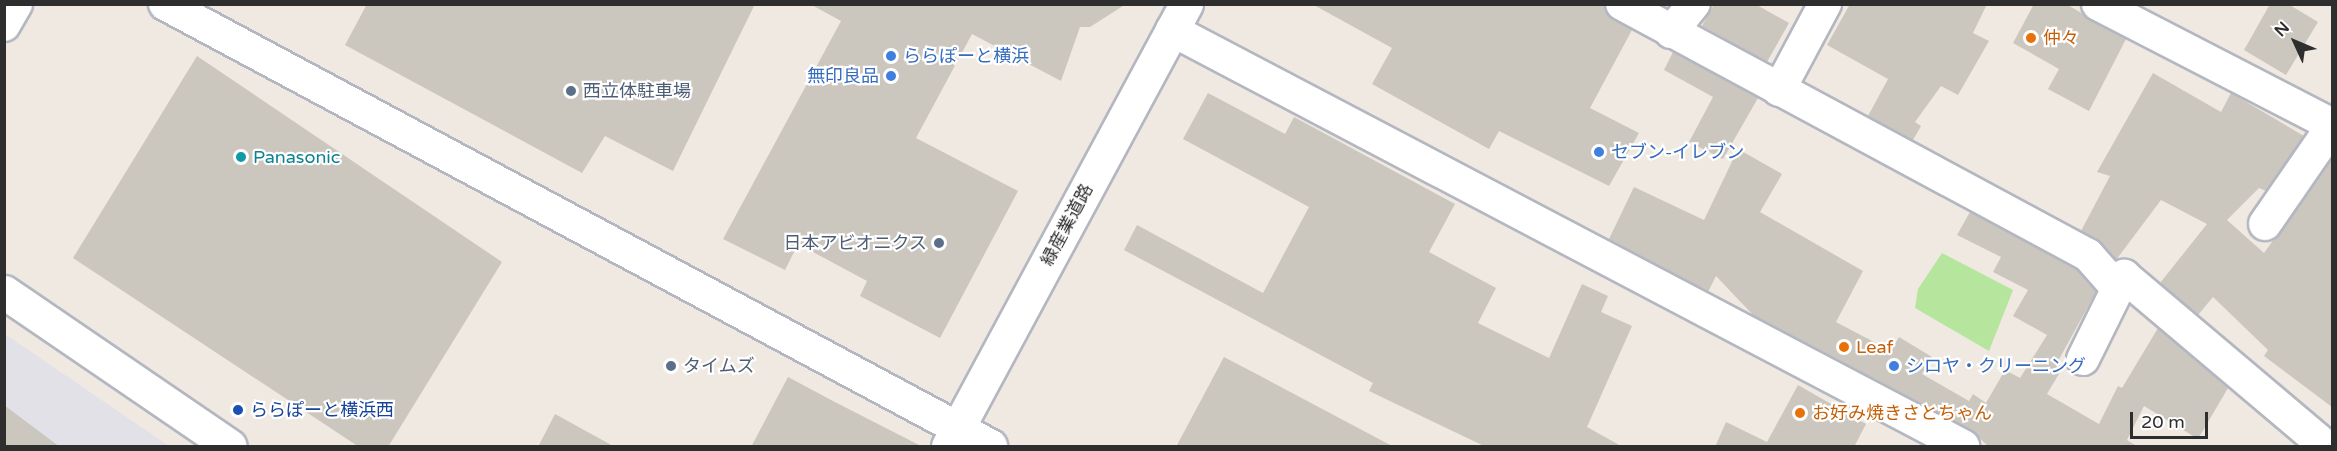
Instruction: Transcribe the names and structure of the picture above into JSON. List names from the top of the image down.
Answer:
{
  "streets": {
    "street": ["緑産業道路"]
  },
  "places": [
    "仲々",
    "ららぽーと横浜",
    "無印良品",
    "西立体駐車場",
    "セブン-イレブン",
    "Panasonic",
    "日本アビオニクス",
    "Leaf",
    "タイムズ",
    "シロヤ・クリーニング",
    "ららぽーと横浜西",
    "お好み焼きさとちゃん"
  ],
  "scale_bar": "20 m",
  "north": "top left"
}
